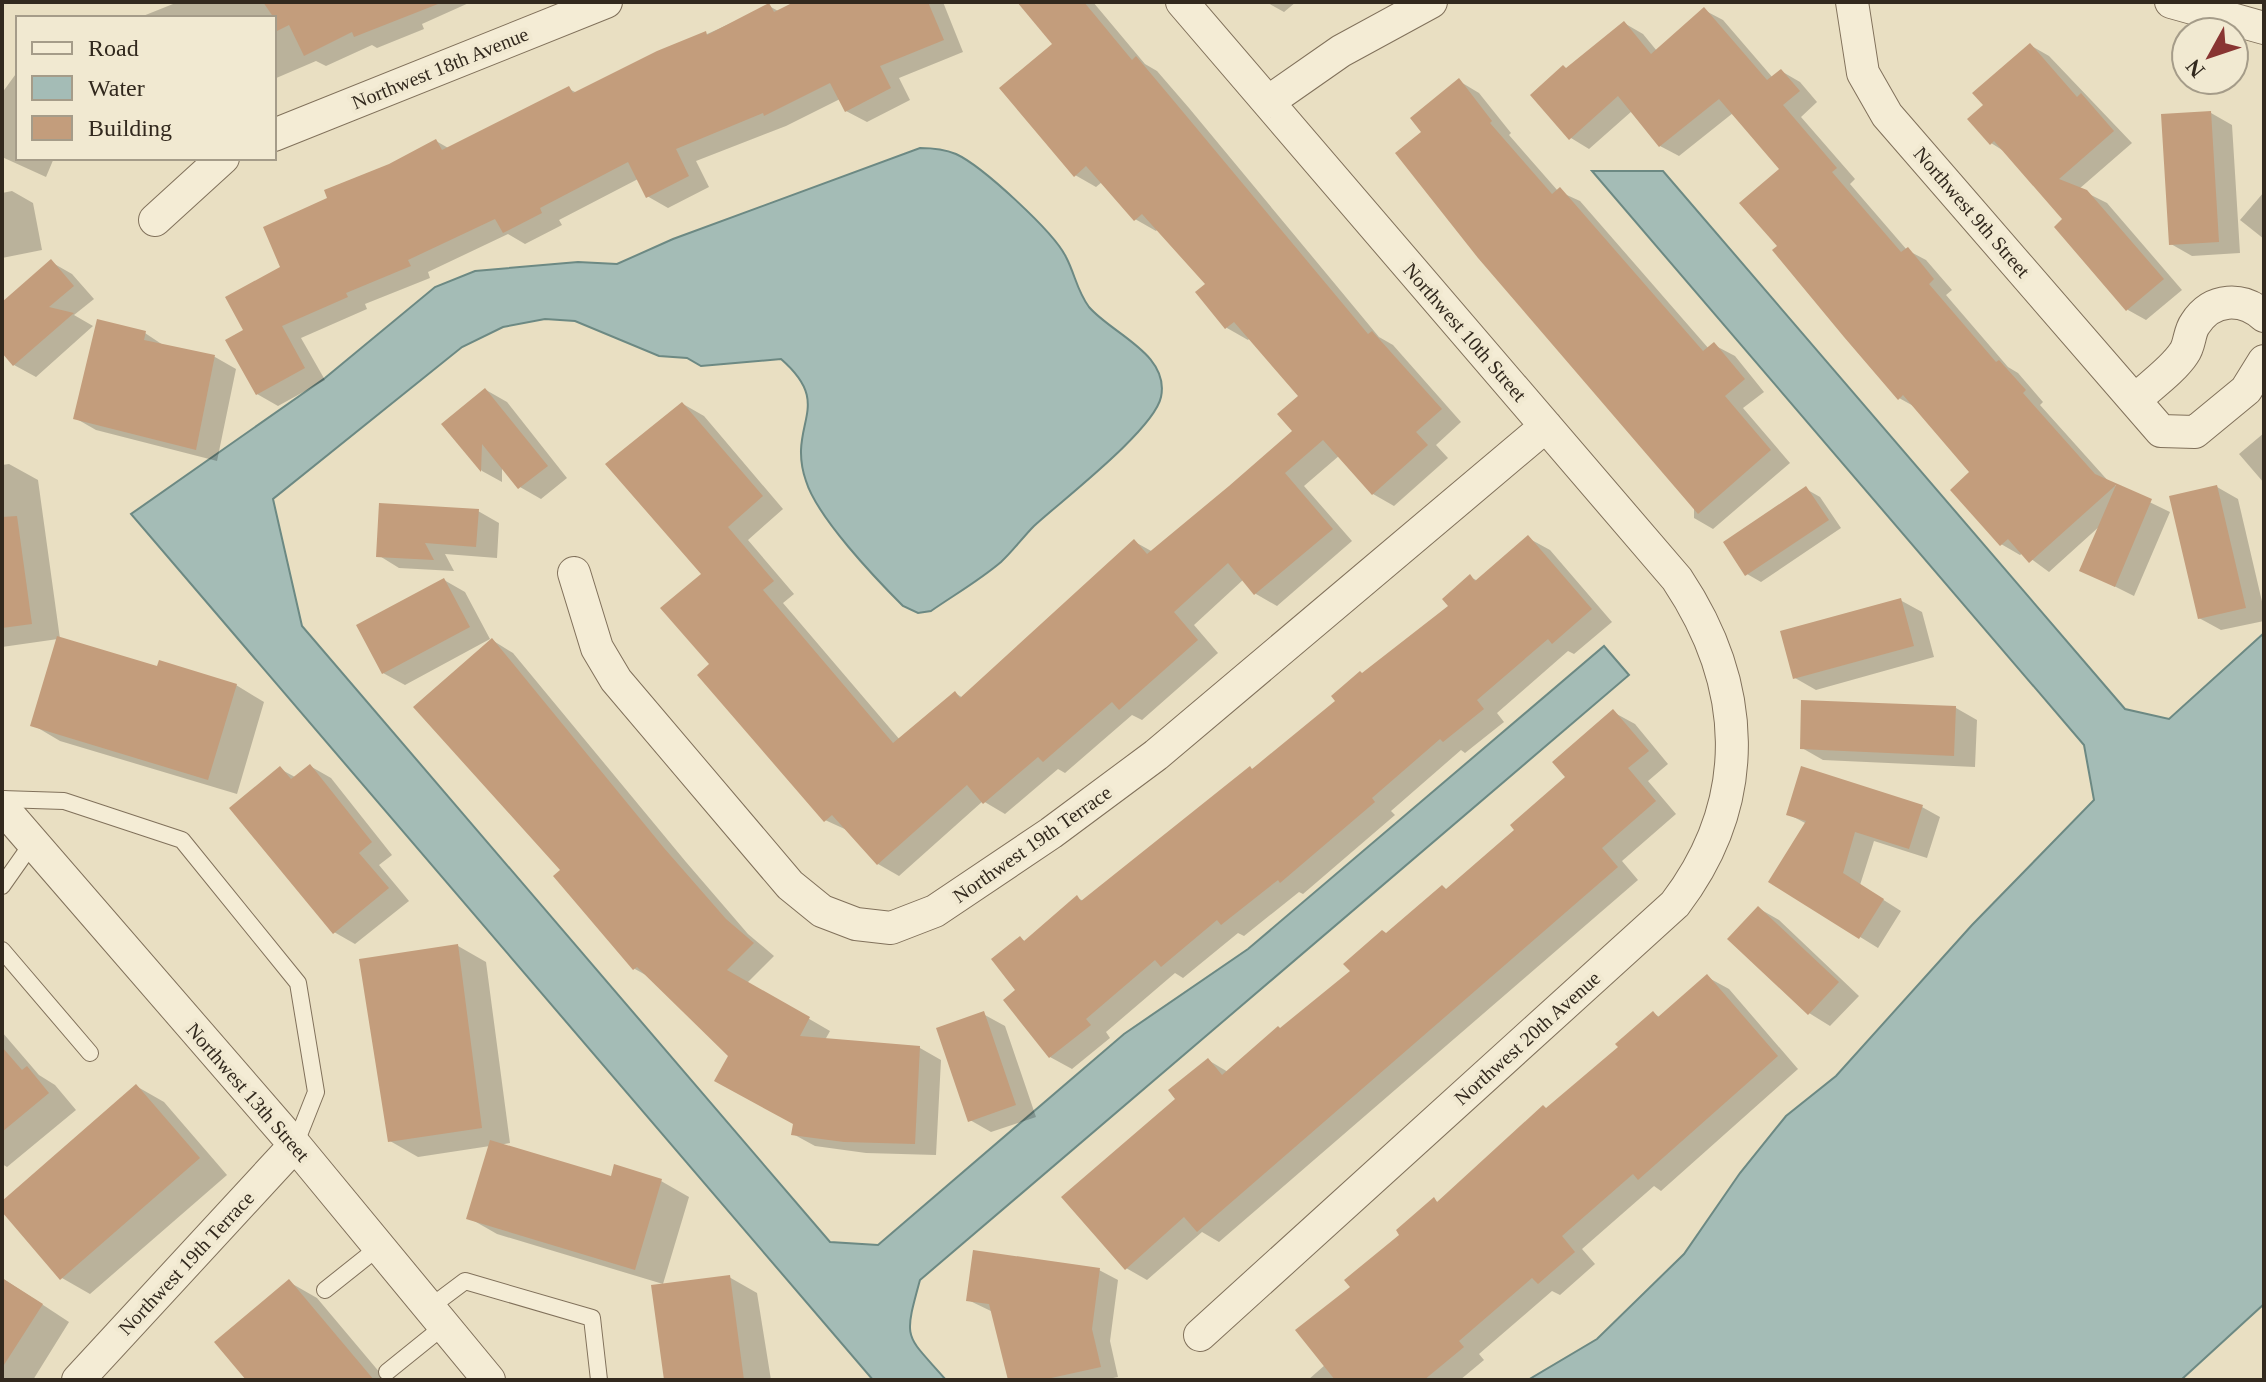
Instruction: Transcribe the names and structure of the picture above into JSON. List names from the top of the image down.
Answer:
{
  "streets": {
    "street": [
      "Northwest 18th Avenue",
      "Northwest 9th Street",
      "Northwest 10th Street",
      "Northwest 19th Terrace",
      "Northwest 20th Avenue",
      "Northwest 13th Street"
    ]
  },
  "crossings": [
    ["Northwest 10th Street", "Northwest 19th Terrace"],
    ["Northwest 10th Street", "Northwest 20th Avenue"],
    ["Northwest 19th Terrace", "Northwest 13th Street"]
  ],
  "legend": ["Road", "Water", "Building"],
  "north": "bottom left"
}
